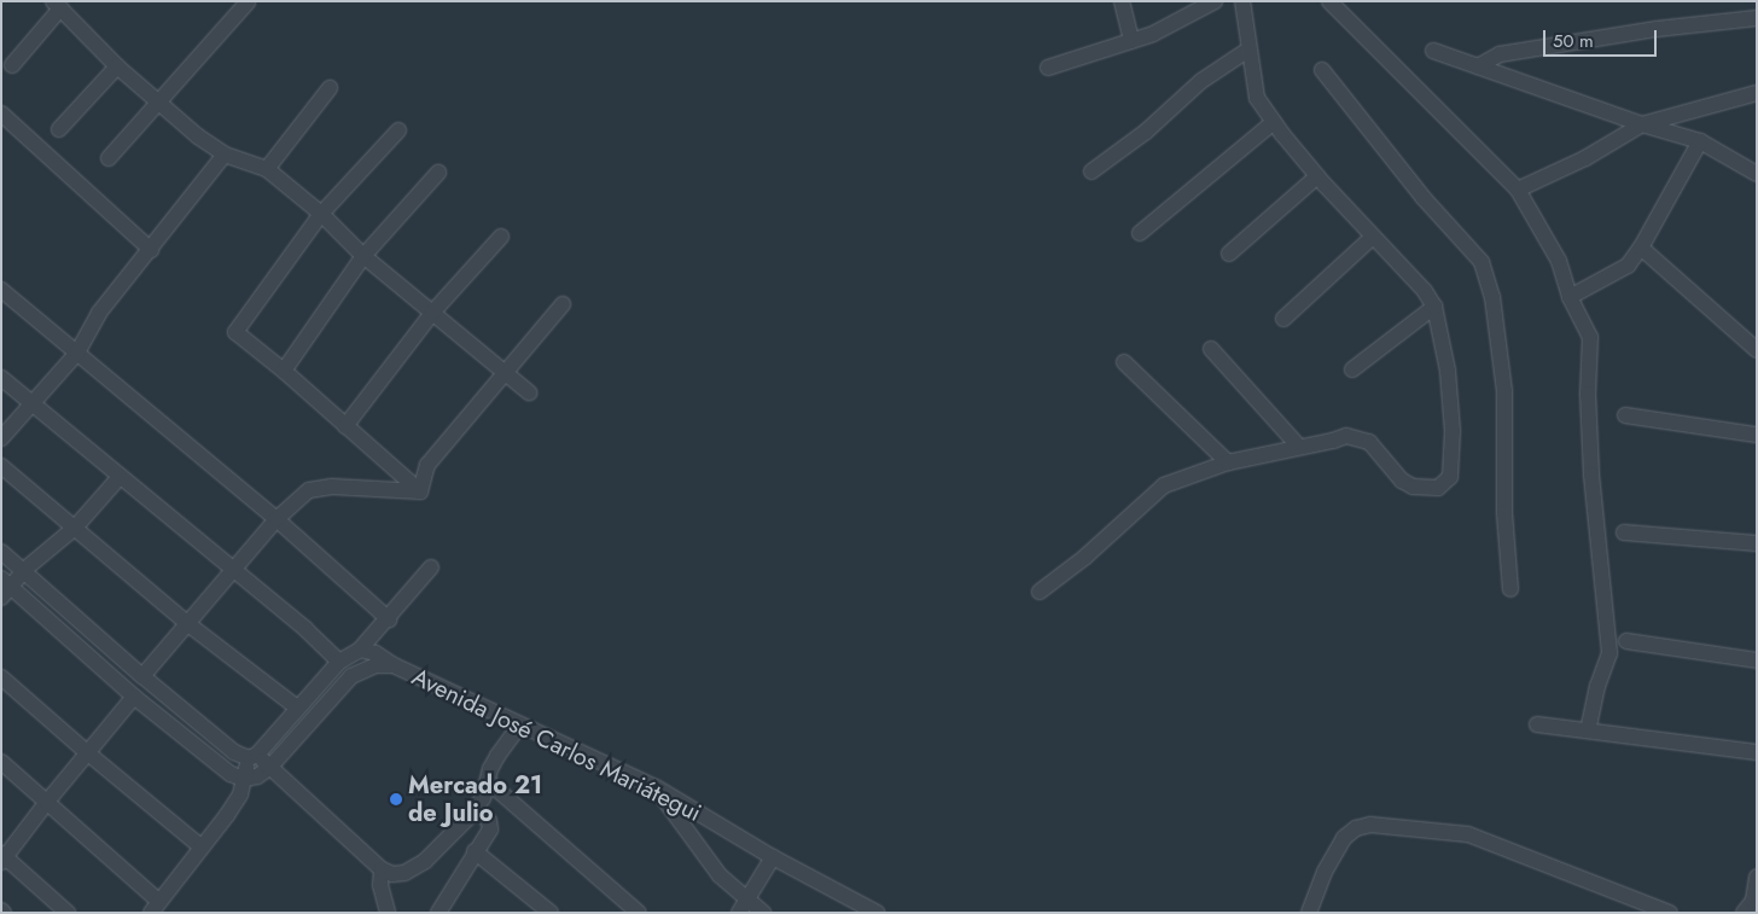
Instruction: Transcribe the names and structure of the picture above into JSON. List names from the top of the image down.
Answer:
{
  "streets": {
    "street": ["Avenida José Carlos Mariátegui"]
  },
  "places": ["Mercado 21 de Julio"],
  "scale_bar": "50 m"
}
